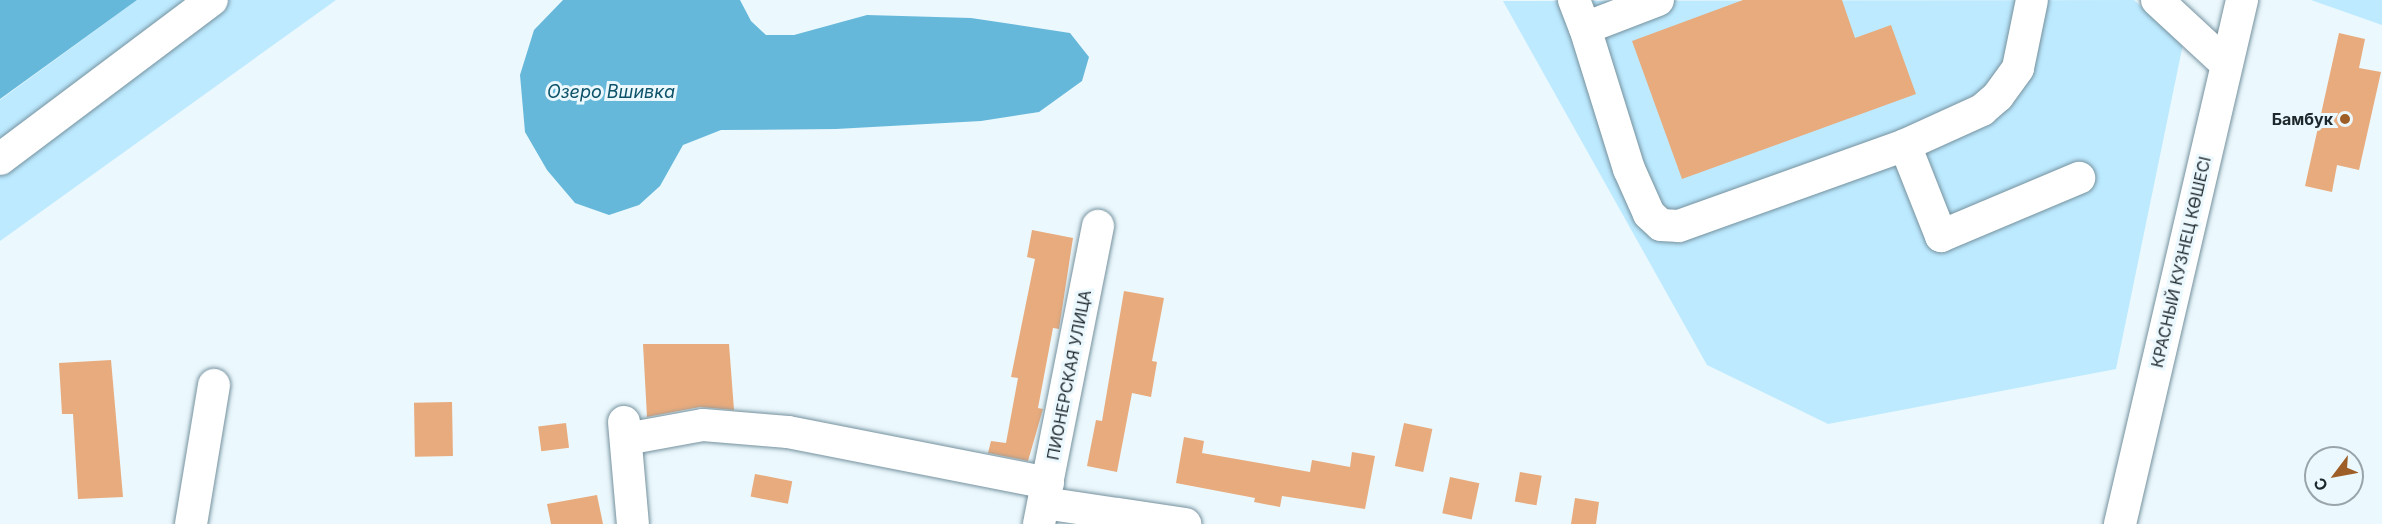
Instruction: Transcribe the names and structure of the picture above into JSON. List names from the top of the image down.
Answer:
{
  "streets": {
    "street": ["КРАСНЫЙ КУЗНЕЦ КӨШЕСІ", "ПИОНЕРСКАЯ УЛИЦА"]
  },
  "water": ["Озеро Вшивка"],
  "places": ["Бамбук"],
  "north": "bottom left"
}
